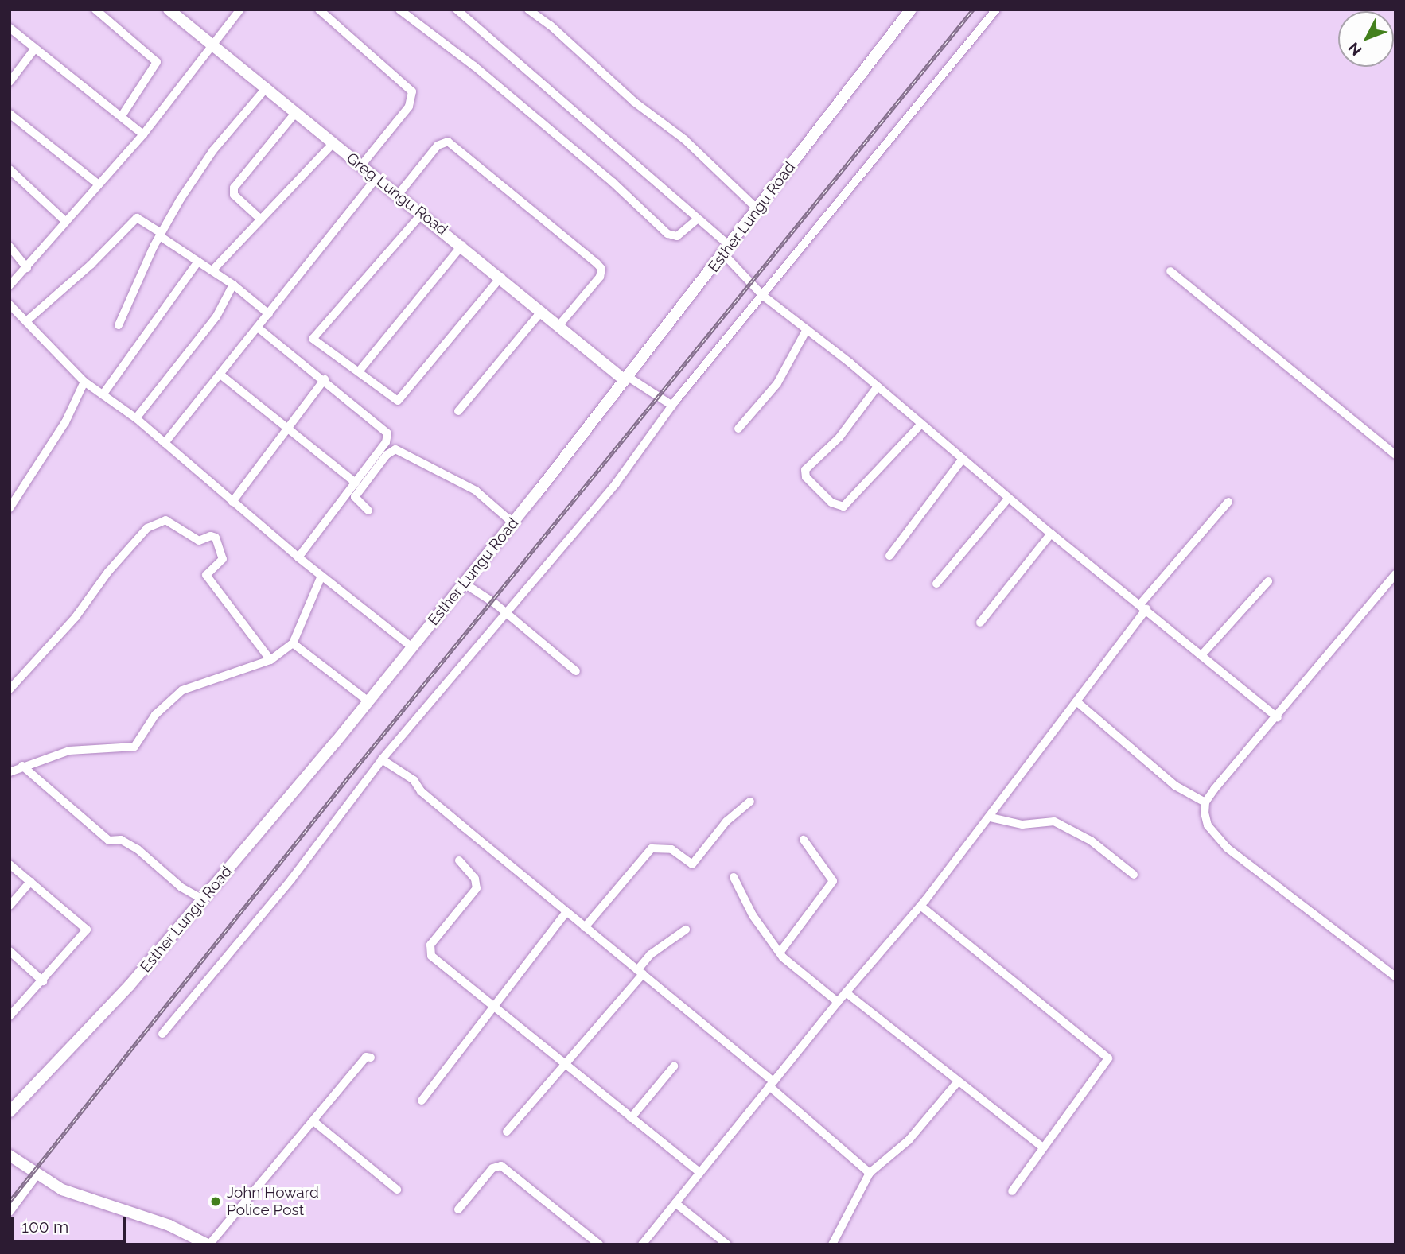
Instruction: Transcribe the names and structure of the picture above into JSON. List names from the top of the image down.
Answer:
{
  "streets": {
    "street": ["Greg Lungu Road", "Esther Lungu Road"]
  },
  "crossings": [
    ["Greg Lungu Road", "Esther Lungu Road"]
  ],
  "places": ["John Howard Police Post"],
  "scale_bar": "100 m",
  "north": "bottom left"
}
